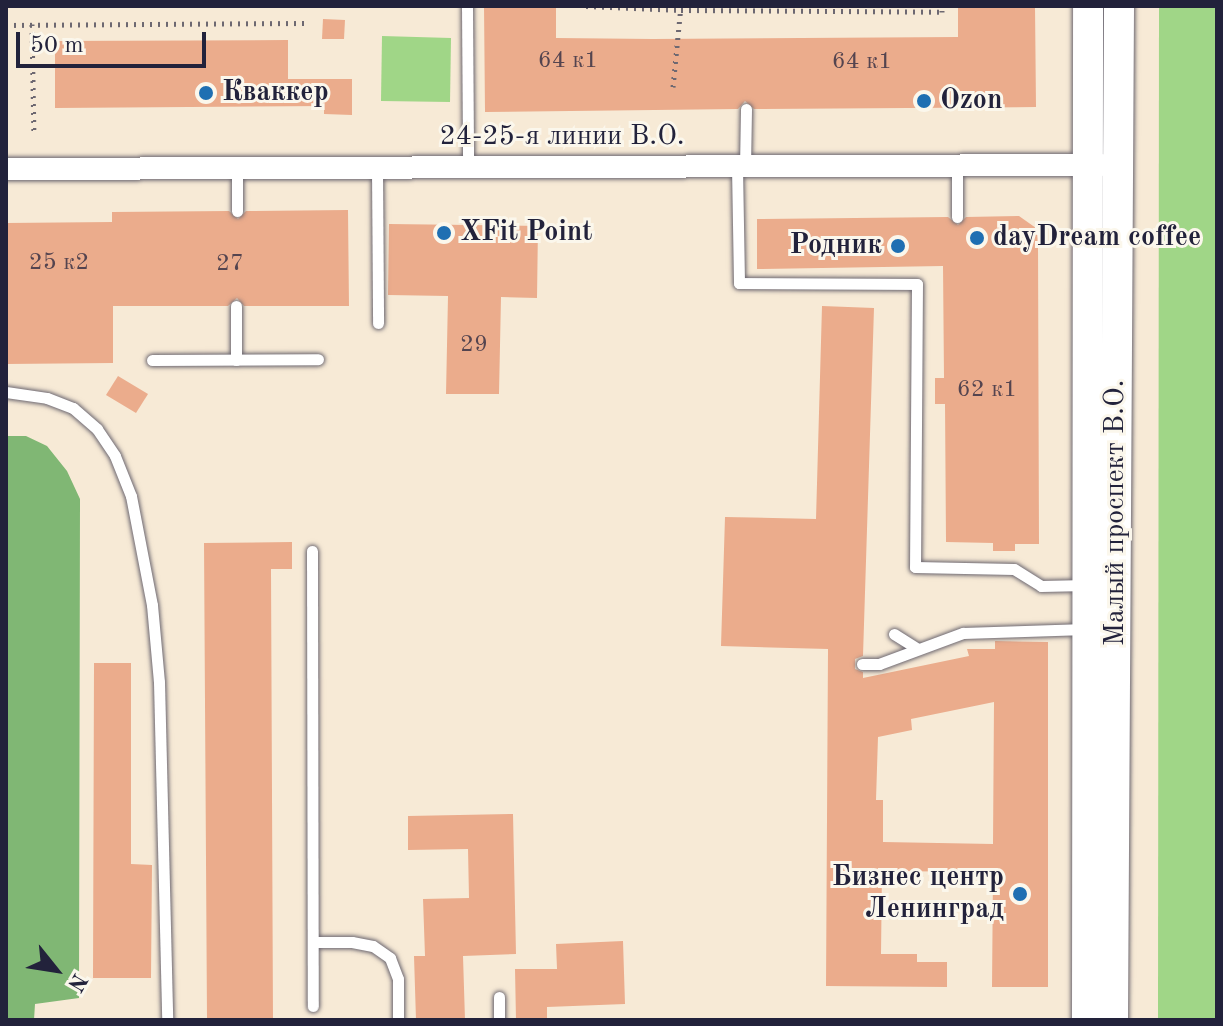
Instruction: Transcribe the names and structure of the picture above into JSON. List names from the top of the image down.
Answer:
{
  "streets": {
    "main road": ["Малый проспект В.О."],
    "street": ["24-25-я линии В.О."]
  },
  "crossings": [
    ["24-25-я линии В.О.", "Малый проспект В.О."]
  ],
  "places": [
    "Кваккер",
    "Ozon",
    "XFit Point",
    "dayDream coffee",
    "Родник",
    "Бизнес центр Ленинград"
  ],
  "house_numbers": [
    "64 к1",
    "64 к1",
    "25 к2",
    "27",
    "29",
    "62 к1"
  ],
  "scale_bar": "50 m",
  "north": "bottom right"
}
